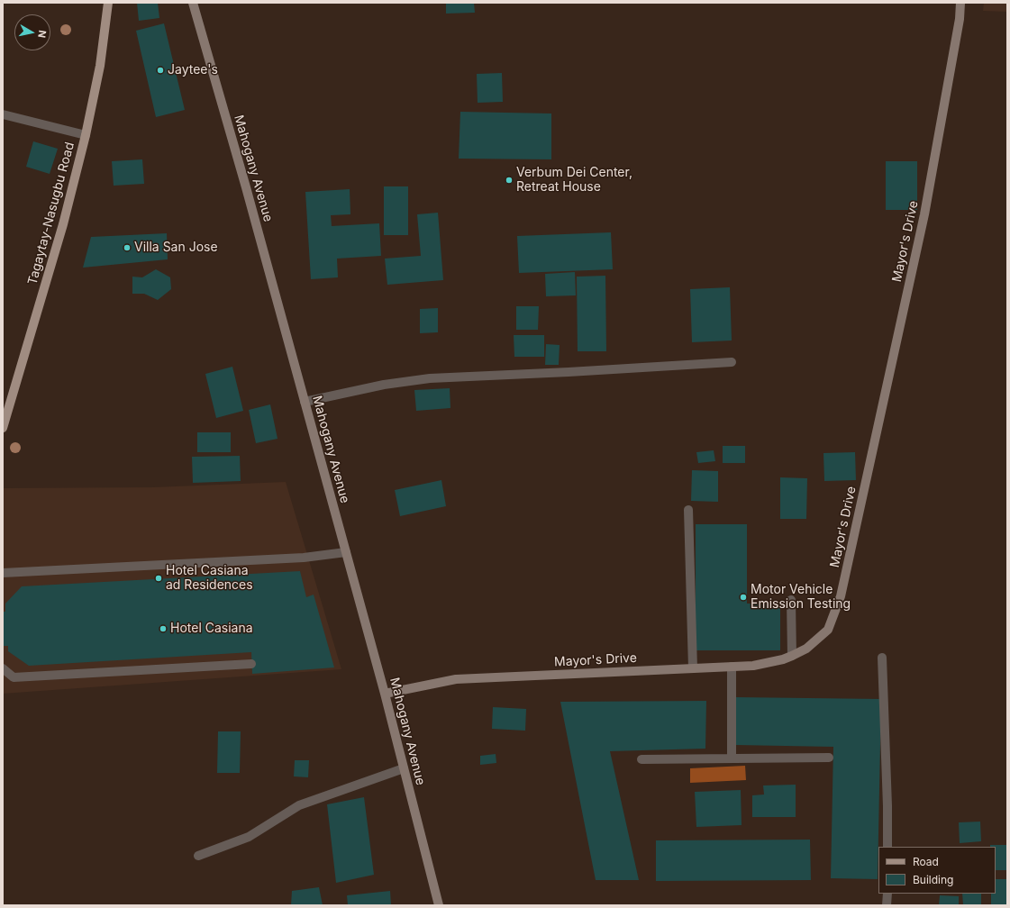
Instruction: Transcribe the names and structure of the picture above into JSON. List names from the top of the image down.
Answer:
{
  "streets": {
    "main road": ["Tagaytay-Nasugbu Road"],
    "street": ["Mahogany Avenue", "Mayor's Drive"]
  },
  "crossings": [
    ["Mahogany Avenue", "Mayor's Drive"]
  ],
  "places": [
    "Jaytee's",
    "Verbum Dei Center, Retreat House",
    "Villa San Jose",
    "Hotel Casiana ad Residences",
    "Motor Vehicle Emission Testing",
    "Hotel Casiana"
  ],
  "legend": ["Road", "Building"],
  "north": "right"
}
